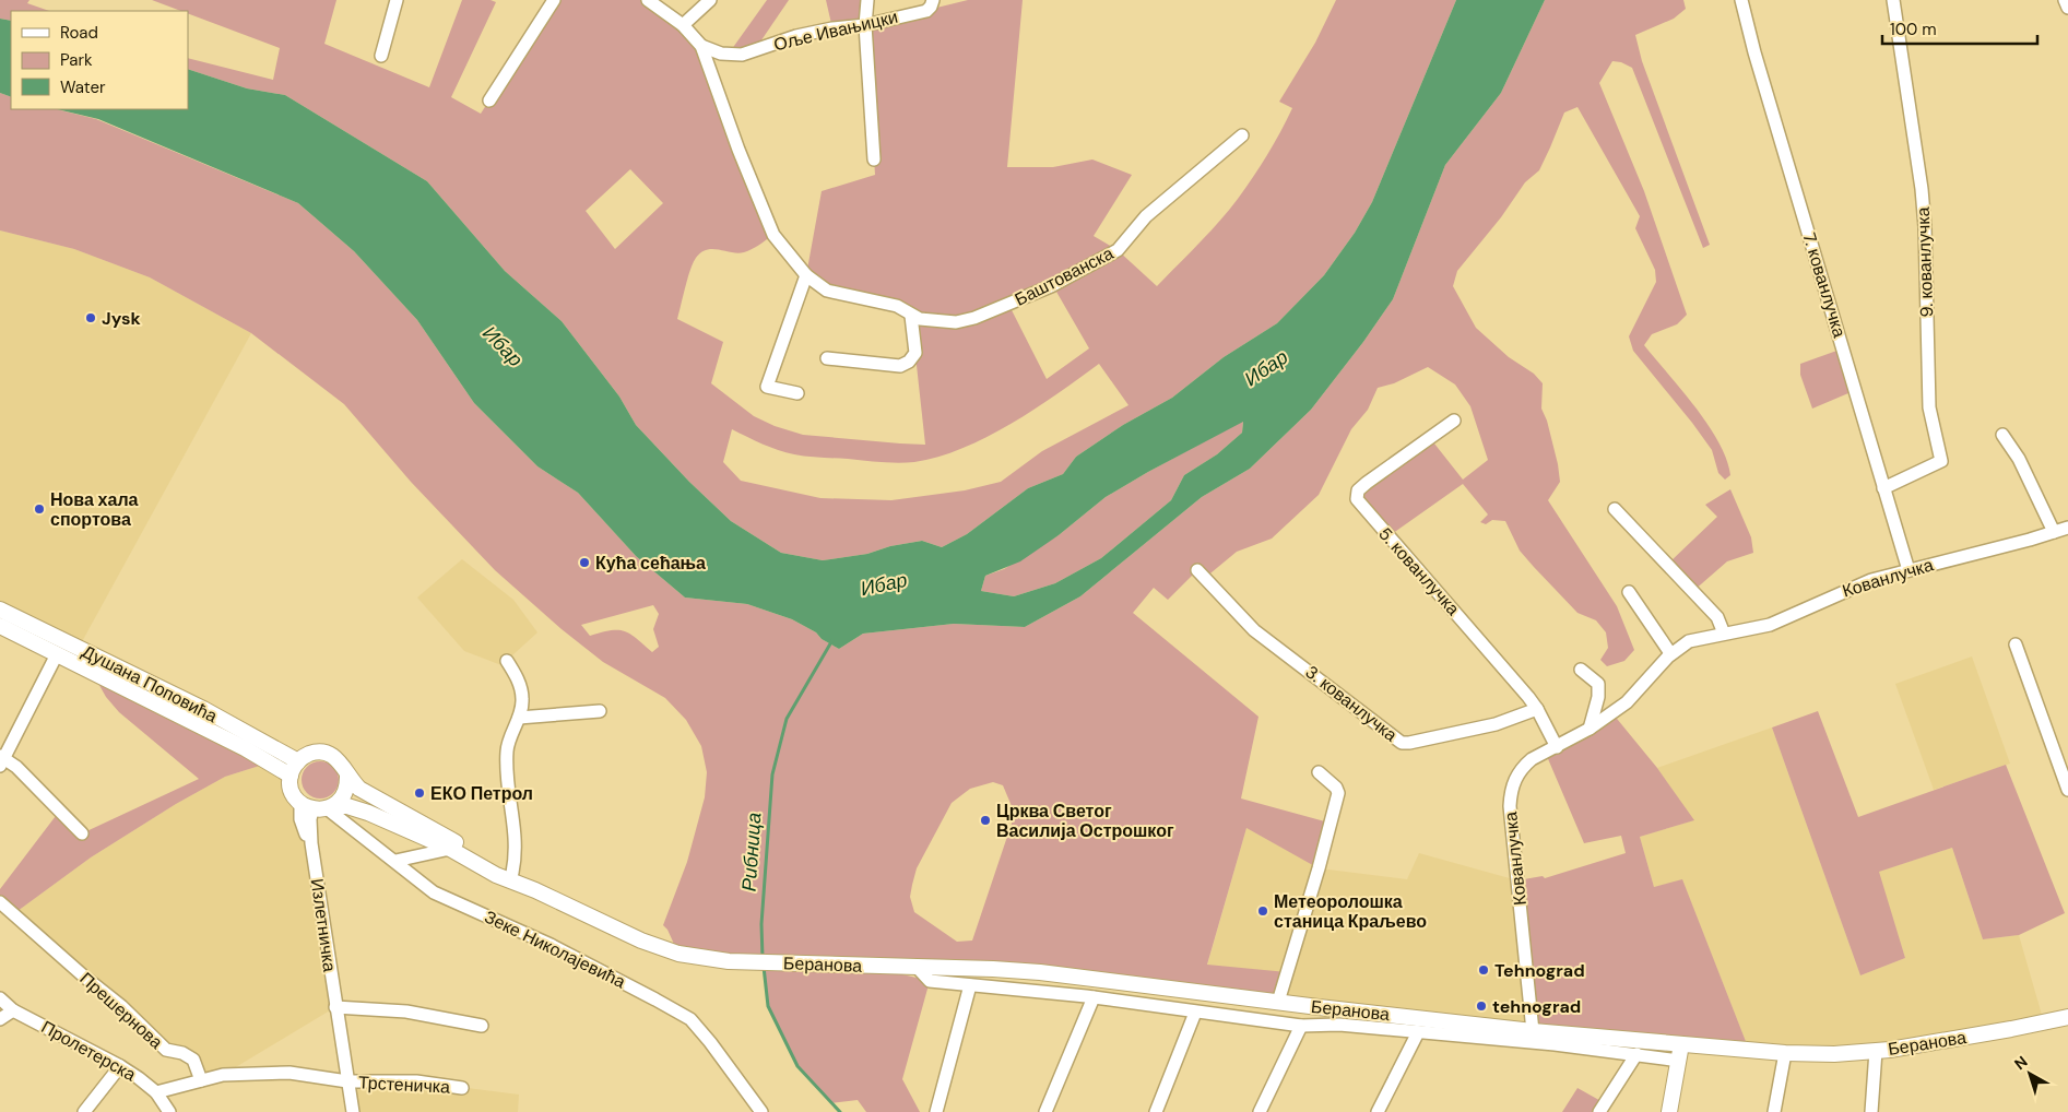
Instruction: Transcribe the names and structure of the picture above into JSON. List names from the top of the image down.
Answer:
{
  "streets": {
    "main road": ["Душана Поповића", "Беранова"],
    "street": [
      "Оље Ивањицки",
      "9. кованлучка",
      "Баштованска",
      "7. кованлучка",
      "5. кованлучка",
      "Кованлучка",
      "3. кованлучка",
      "Излетничка",
      "Зеке Николајевића",
      "Прешернова",
      "Пролетерска",
      "Трстеничка"
    ]
  },
  "crossings": [
    ["Оље Ивањицки", "Баштованска"],
    ["9. кованлучка", "7. кованлучка"],
    ["7. кованлучка", "Кованлучка"],
    ["5. кованлучка", "Кованлучка"],
    ["5. кованлучка", "3. кованлучка"],
    ["Кованлучка", "Беранова"],
    ["Душана Поповића", "Излетничка"],
    ["Душана Поповића", "Зеке Николајевића"],
    ["Излетничка", "Зеке Николајевића"],
    ["Излетничка", "Трстеничка"]
  ],
  "water": ["Ибар", "Рибница"],
  "places": [
    "Jysk",
    "Нова хала спортова",
    "Кућа сећања",
    "ЕКО Петрол",
    "Црква Светог Василија Острошког",
    "Метеоролошка станица Краљево",
    "Tehnograd",
    "tehnograd"
  ],
  "legend": ["Road", "Park", "Water"],
  "scale_bar": "100 m",
  "north": "top left"
}
